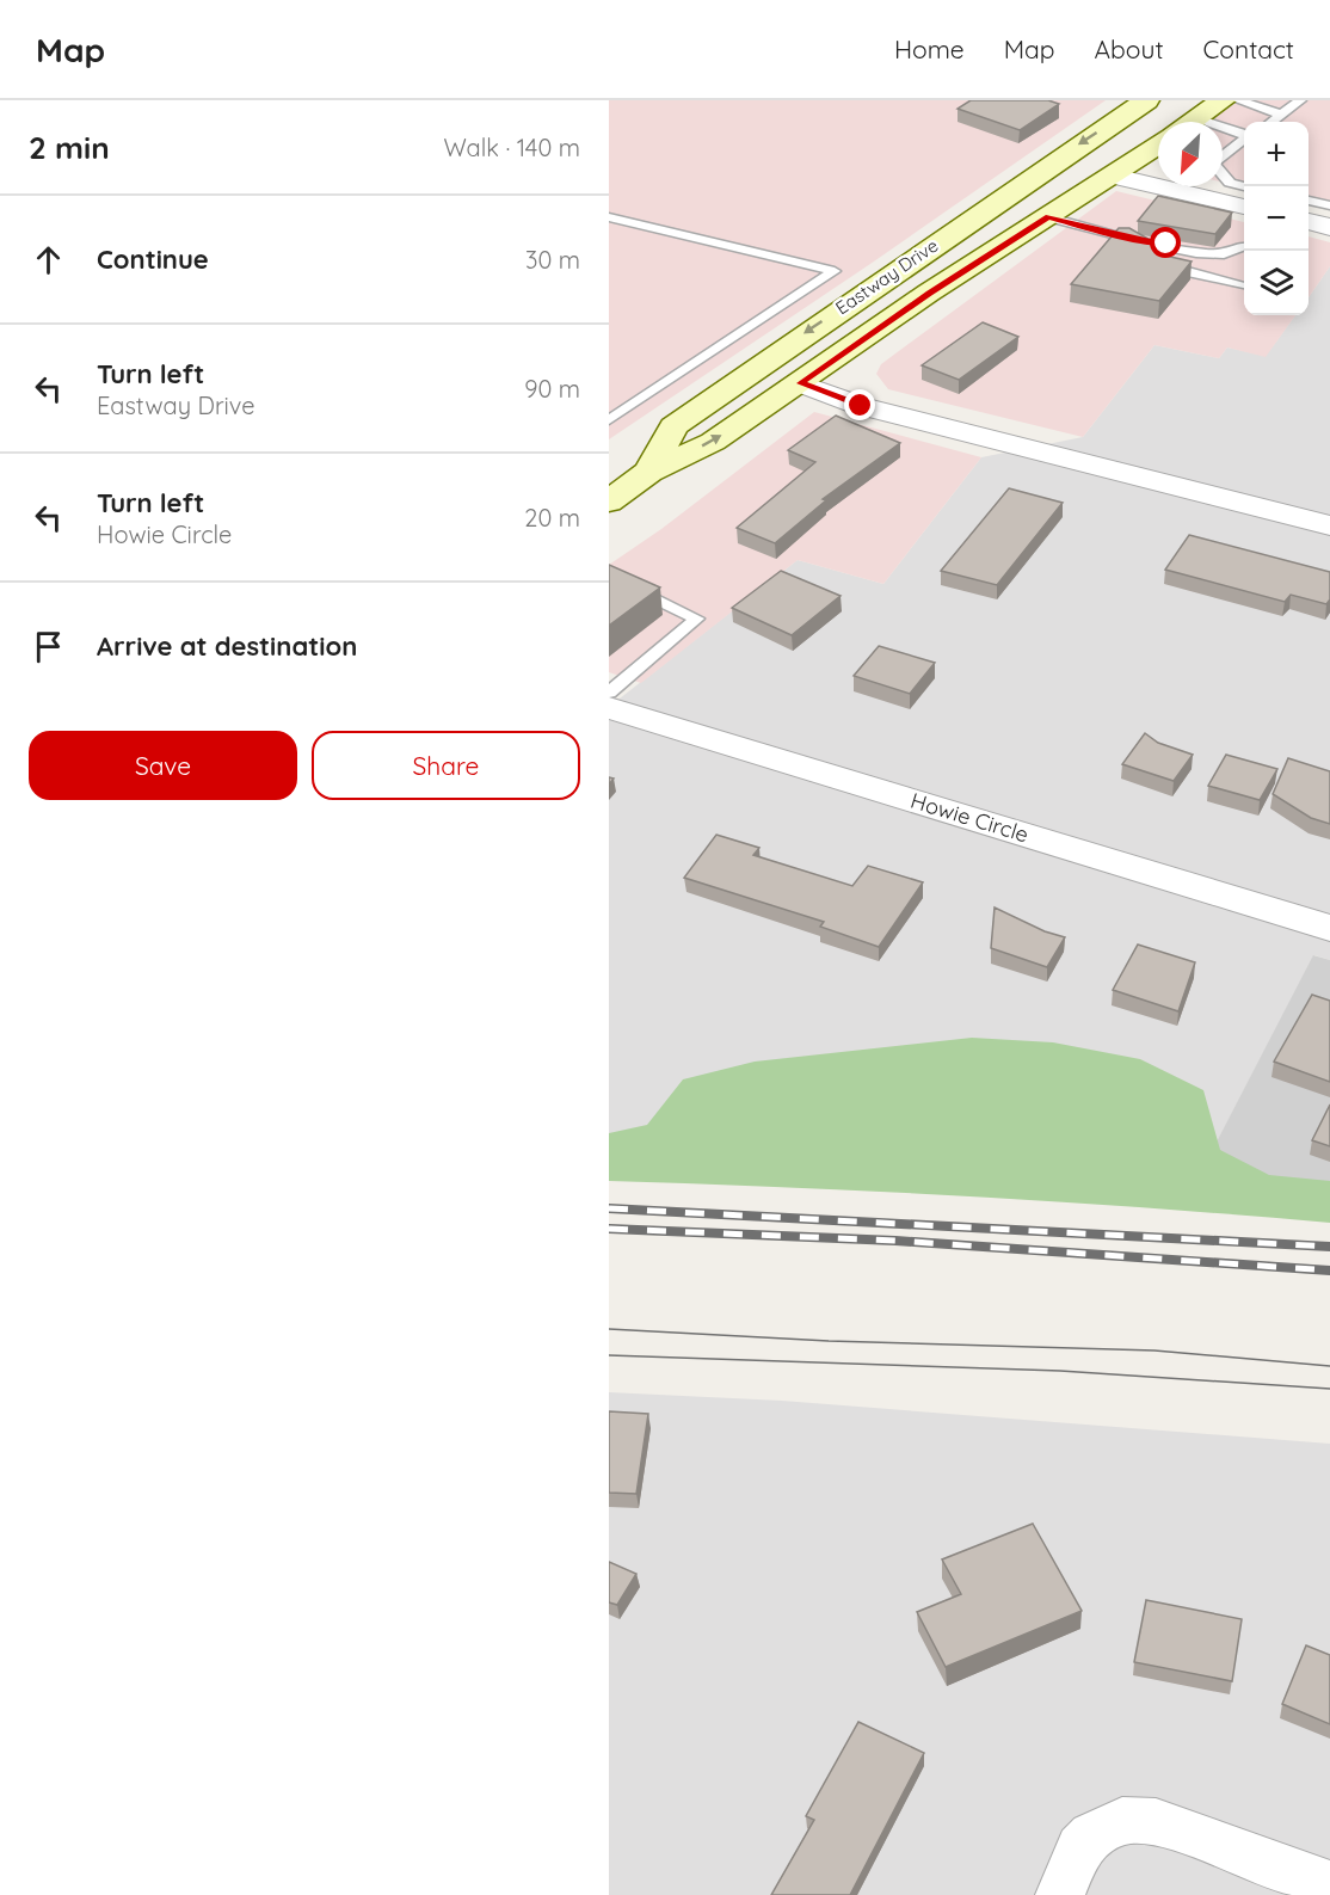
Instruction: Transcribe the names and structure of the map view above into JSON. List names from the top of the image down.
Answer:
{
  "streets": {
    "main road": ["Eastway Drive"],
    "street": ["Howie Circle"]
  },
  "north": "bottom left",
  "page": {
    "header": "Map",
    "nav": [
      "Home",
      "Map",
      "About",
      "Contact"
    ],
    "heading": ["2 min", "Walk · 140 m"],
    "map_buttons": ["+", "−"],
    "list": [
      ["Continue", "30 m"],
      ["Turn left", "Eastway Drive", "90 m"],
      ["Turn left", "Howie Circle", "20 m"],
      "Arrive at destination"
    ],
    "buttons": ["Save", "Share"]
  }
}
